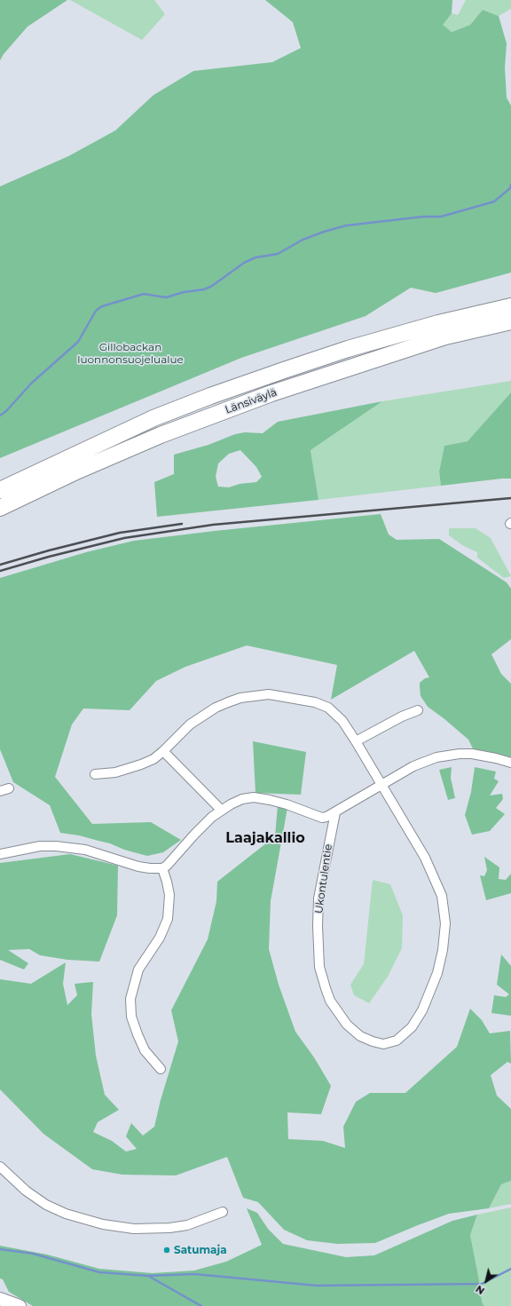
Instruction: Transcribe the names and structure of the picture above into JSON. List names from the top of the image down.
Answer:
{
  "streets": {
    "highway": ["Länsiväylä"],
    "street": ["Ukontulentie"]
  },
  "districts": ["Laajakallio"],
  "parks": ["Gillobackan luonnonsuojelualue"],
  "places": ["Satumaja"],
  "north": "bottom left"
}
